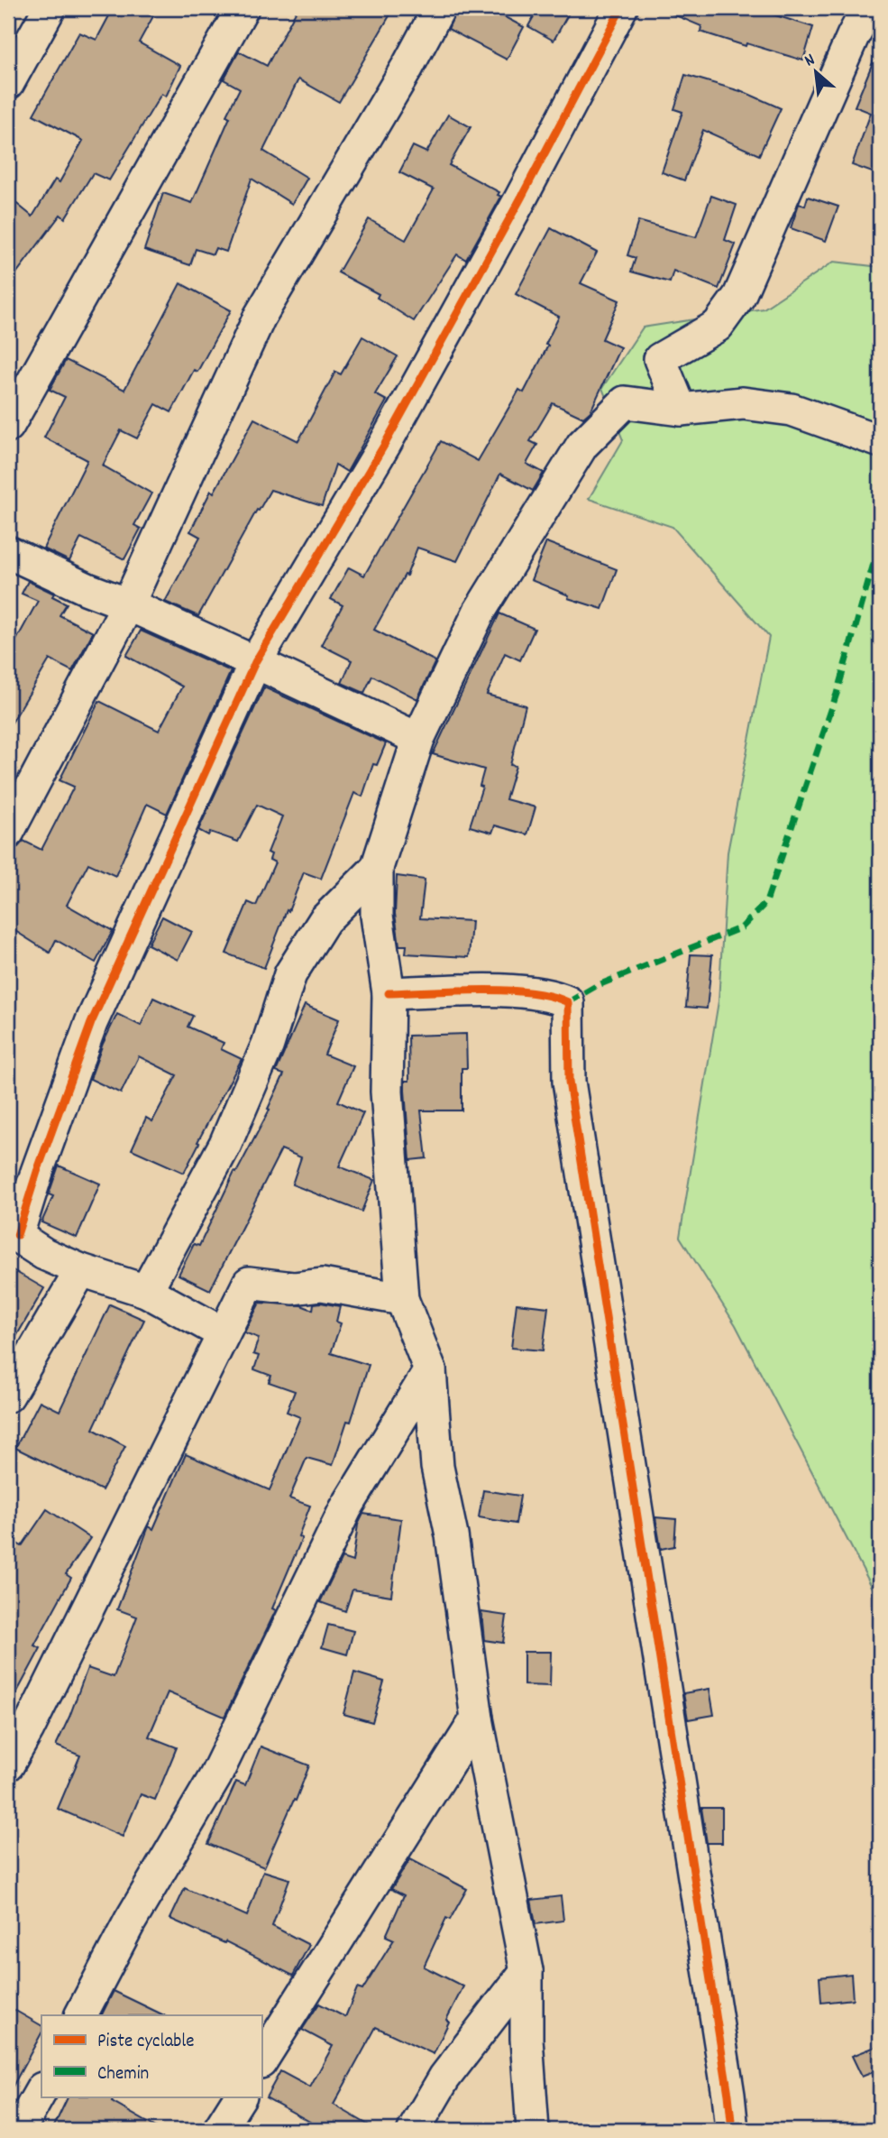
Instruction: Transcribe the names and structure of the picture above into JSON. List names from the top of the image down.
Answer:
{
  "legend": ["Piste cyclable", "Chemin"],
  "north": "top left"
}
